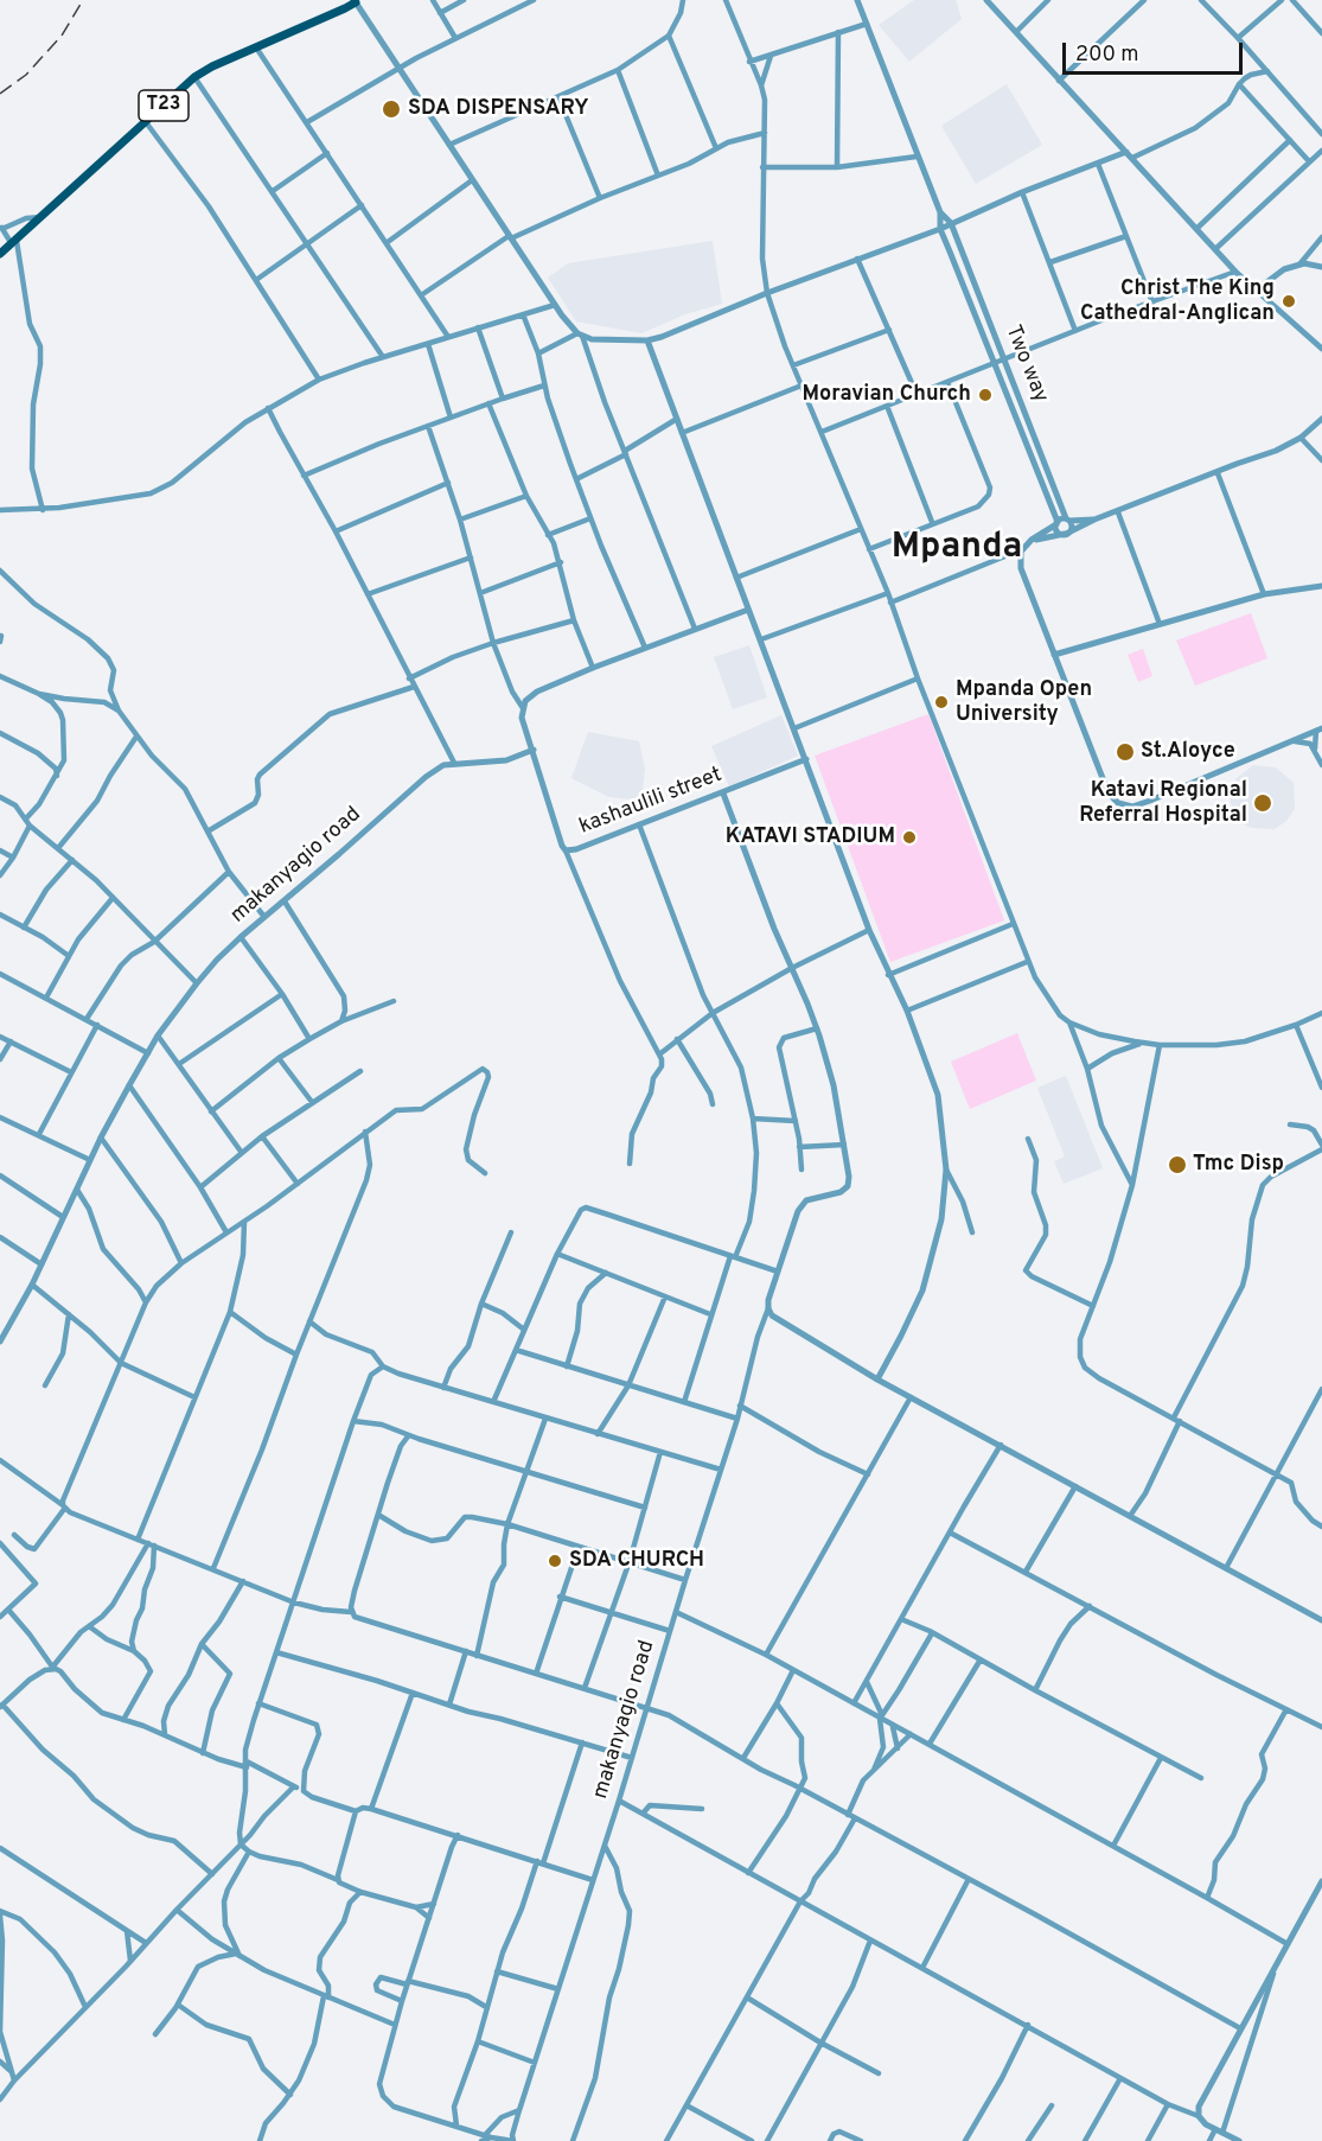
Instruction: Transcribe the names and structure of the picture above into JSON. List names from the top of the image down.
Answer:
{
  "streets": {
    "main road": ["T23"],
    "street": ["Two way", "kashaulili street", "makanyagio road"]
  },
  "crossings": [
    ["kashaulili street", "makanyagio road"]
  ],
  "districts": ["Mpanda"],
  "places": [
    "SDA DISPENSARY",
    "Christ The King Cathedral-Anglican",
    "Moravian Church",
    "Mpanda Open University",
    "St.Aloyce",
    "Katavi Regional Referral Hospital",
    "KATAVI STADIUM",
    "Tmc Disp",
    "SDA CHURCH"
  ],
  "scale_bar": "200 m"
}
